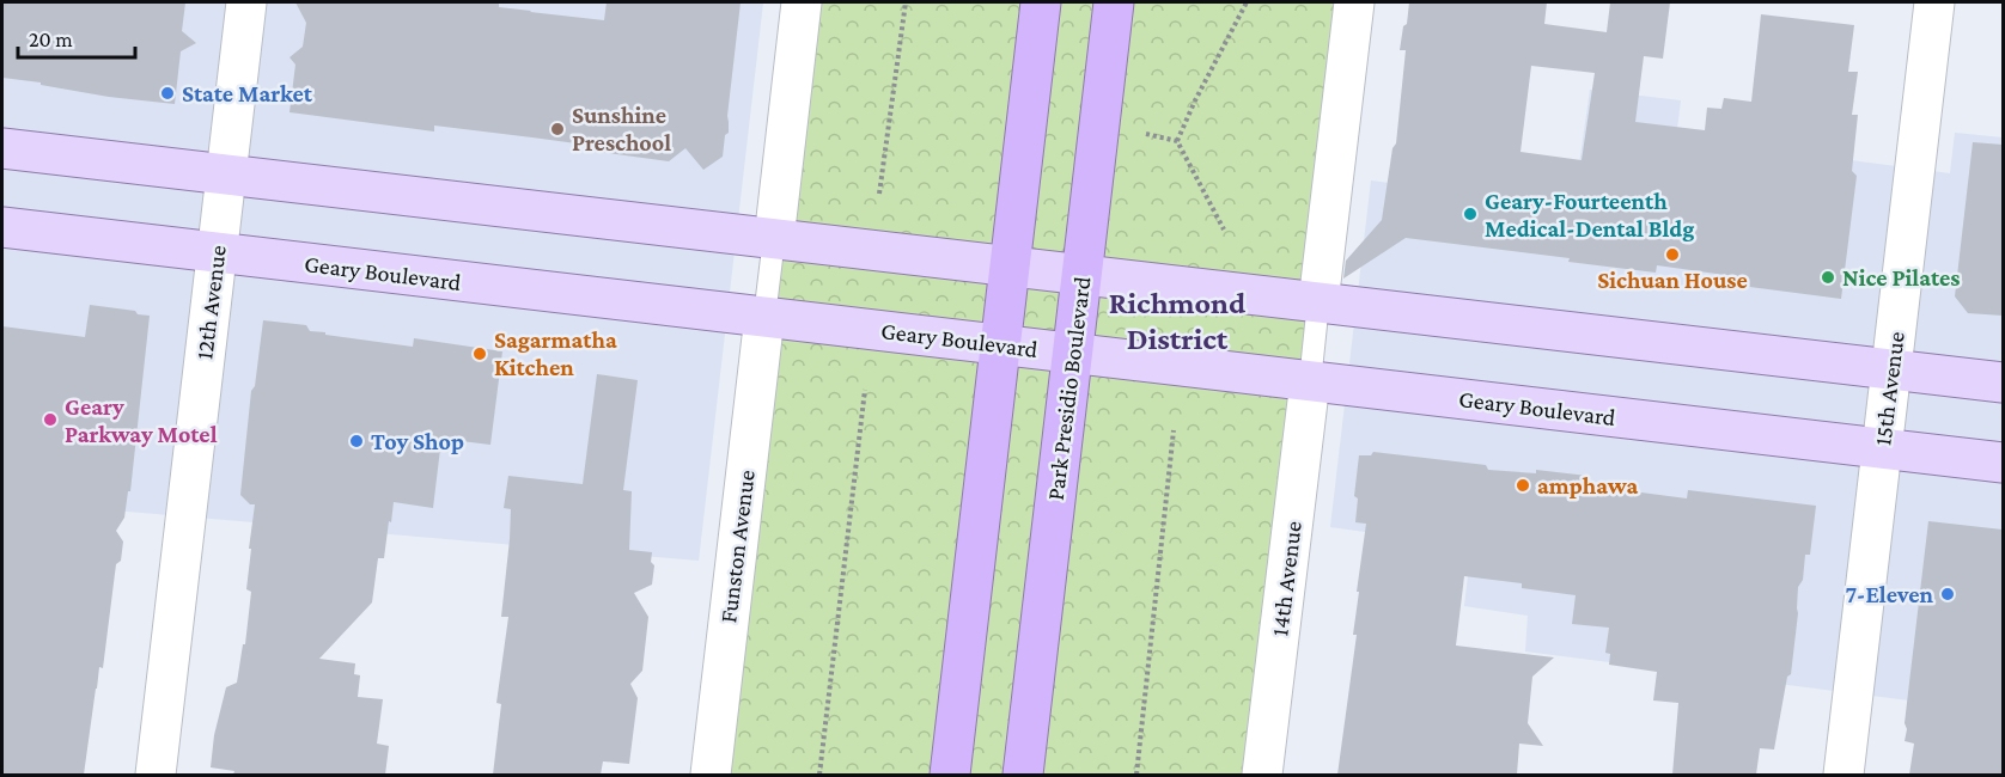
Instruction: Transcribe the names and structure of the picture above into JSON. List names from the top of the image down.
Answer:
{
  "streets": {
    "highway": ["Park Presidio Boulevard"],
    "main road": ["Geary Boulevard"],
    "street": [
      "12th Avenue",
      "15th Avenue",
      "Funston Avenue",
      "14th Avenue"
    ]
  },
  "crossings": [
    ["Geary Boulevard", "12th Avenue"],
    ["Geary Boulevard", "Park Presidio Boulevard"],
    ["Geary Boulevard", "15th Avenue"],
    ["Geary Boulevard", "Funston Avenue"],
    ["Geary Boulevard", "14th Avenue"]
  ],
  "districts": ["Richmond District"],
  "places": [
    "State Market",
    "Sunshine Preschool",
    "Geary-Fourteenth Medical-Dental Bldg",
    "Sichuan House",
    "Nice Pilates",
    "Sagarmatha Kitchen",
    "Geary Parkway Motel",
    "Toy Shop",
    "amphawa",
    "7-Eleven"
  ],
  "scale_bar": "20 m"
}
